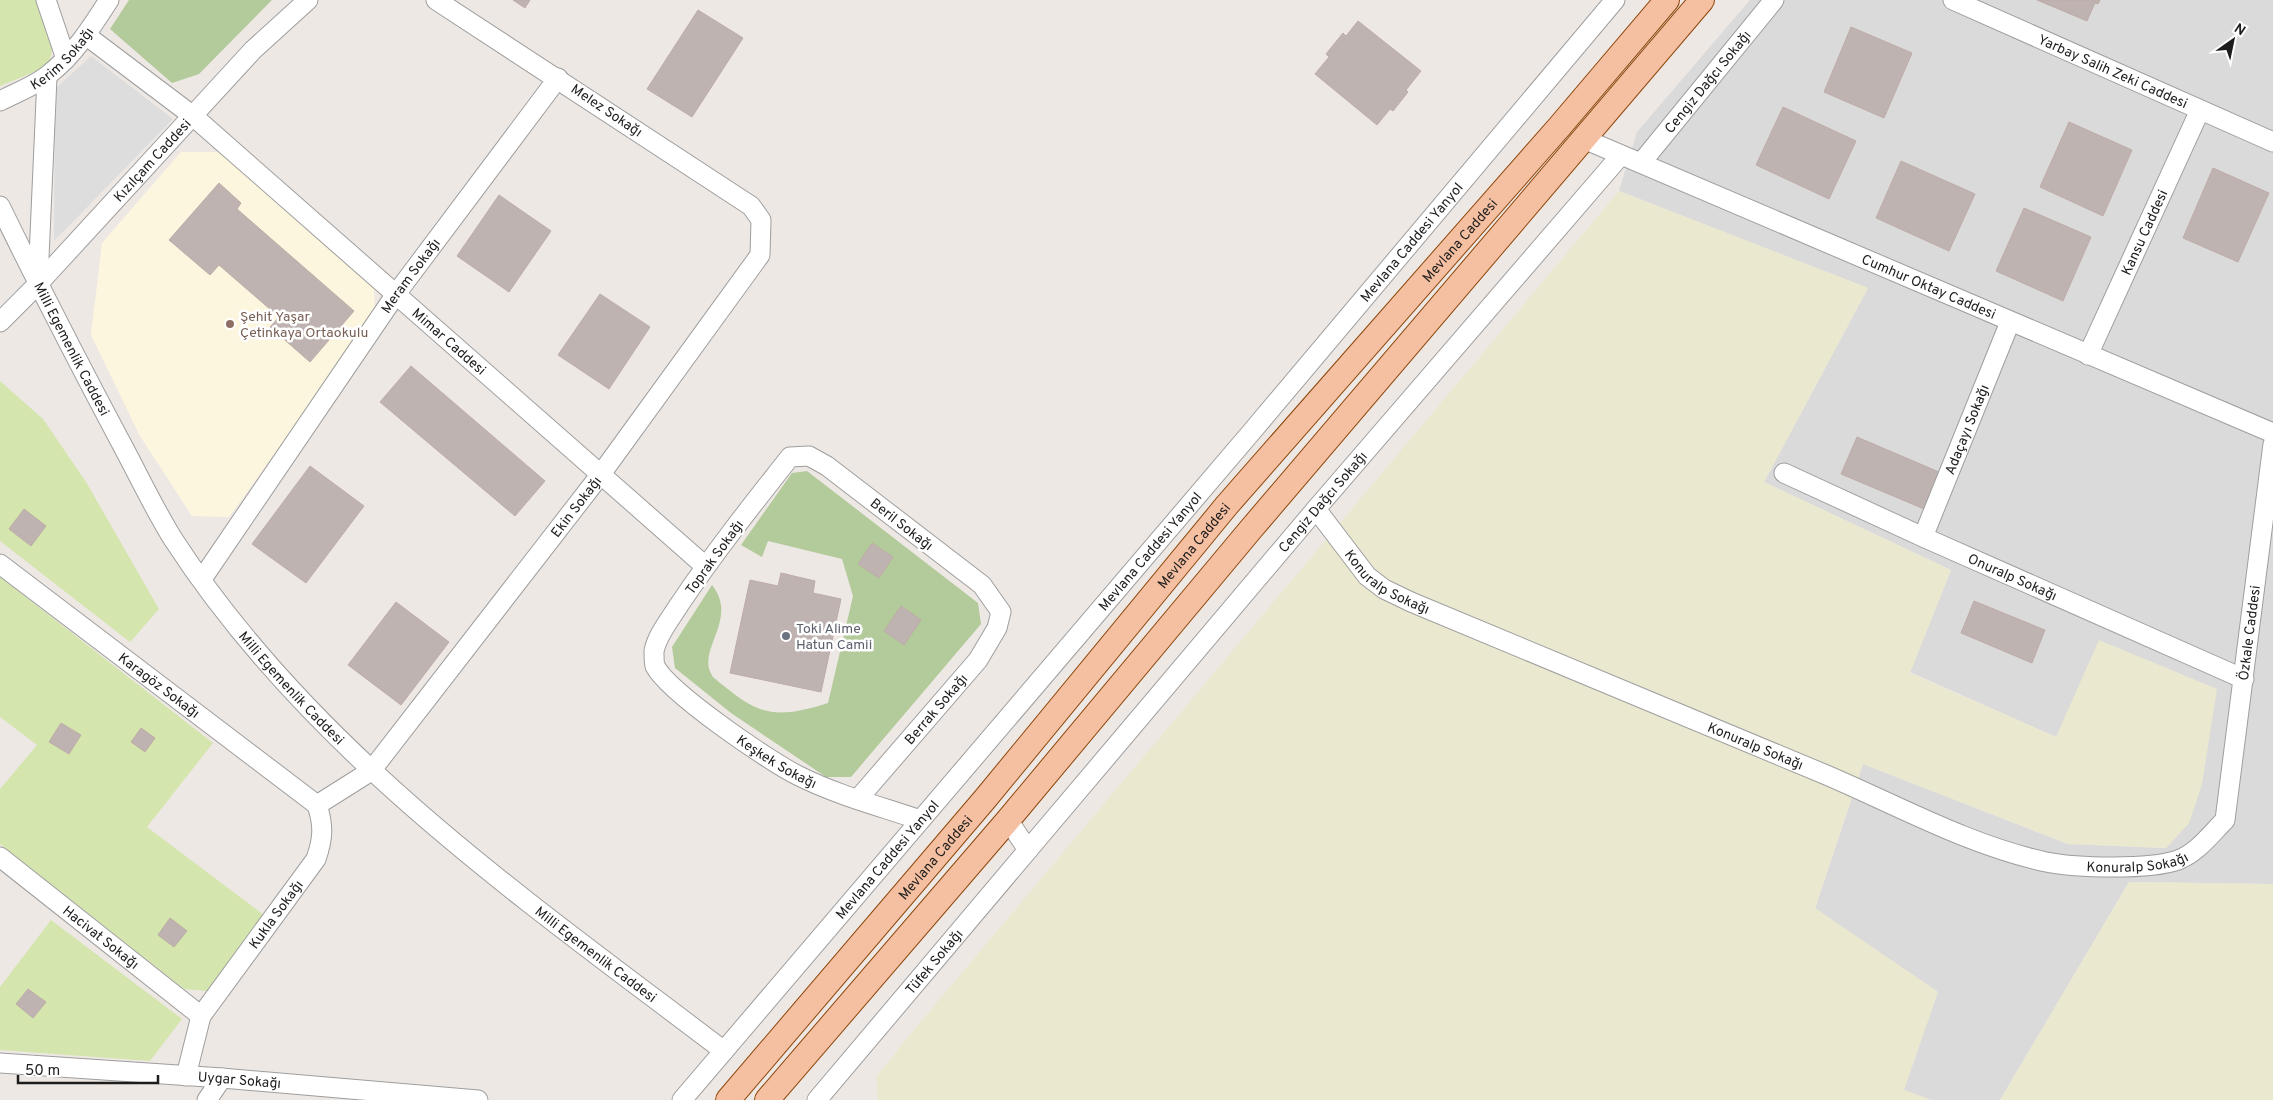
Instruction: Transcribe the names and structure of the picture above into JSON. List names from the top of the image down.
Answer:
{
  "streets": {
    "main road": ["Mevlana Caddesi"],
    "street": [
      "Kerim Sokağı",
      "Yarbay Salih Zeki Caddesi",
      "Cengiz Dağcı Sokağı",
      "Melez Sokağı",
      "Kızılçam Caddesi",
      "Kansu Caddesi",
      "Mevlana Caddesi Yanyol",
      "Meram Sokağı",
      "Cumhur Oktay Caddesi",
      "Mimar Caddesi",
      "Milli Egemenlik Caddesi",
      "Adaçayı Sokağı",
      "Ekin Sokağı",
      "Beril Sokağı",
      "Toprak Sokağı",
      "Onuralp Sokağı",
      "Konuralp Sokağı",
      "Özkale Caddesi",
      "Karagöz Sokağı",
      "Berrak Sokağı",
      "Keşkek Sokağı",
      "Kukla Sokağı",
      "Hacivat Sokağı",
      "Tüfek Sokağı",
      "Uygar Sokağı"
    ]
  },
  "crossings": [
    ["Kerim Sokağı", "Mimar Caddesi"],
    ["Yarbay Salih Zeki Caddesi", "Kansu Caddesi"],
    ["Cengiz Dağcı Sokağı", "Cumhur Oktay Caddesi"],
    ["Cengiz Dağcı Sokağı", "Konuralp Sokağı"],
    ["Cengiz Dağcı Sokağı", "Tüfek Sokağı"],
    ["Melez Sokağı", "Meram Sokağı"],
    ["Melez Sokağı", "Ekin Sokağı"],
    ["Kızılçam Caddesi", "Mimar Caddesi"],
    ["Kızılçam Caddesi", "Milli Egemenlik Caddesi"],
    ["Kansu Caddesi", "Cumhur Oktay Caddesi"],
    ["Mevlana Caddesi", "Cumhur Oktay Caddesi"],
    ["Mevlana Caddesi Yanyol", "Milli Egemenlik Caddesi"],
    ["Mevlana Caddesi Yanyol", "Keşkek Sokağı"],
    ["Meram Sokağı", "Mimar Caddesi"],
    ["Meram Sokağı", "Milli Egemenlik Caddesi"],
    ["Cumhur Oktay Caddesi", "Adaçayı Sokağı"],
    ["Mimar Caddesi", "Ekin Sokağı"],
    ["Mimar Caddesi", "Toprak Sokağı"],
    ["Milli Egemenlik Caddesi", "Ekin Sokağı"],
    ["Adaçayı Sokağı", "Onuralp Sokağı"],
    ["Beril Sokağı", "Toprak Sokağı"],
    ["Beril Sokağı", "Berrak Sokağı"],
    ["Toprak Sokağı", "Keşkek Sokağı"],
    ["Onuralp Sokağı", "Özkale Caddesi"],
    ["Konuralp Sokağı", "Özkale Caddesi"],
    ["Karagöz Sokağı", "Kukla Sokağı"],
    ["Berrak Sokağı", "Keşkek Sokağı"],
    ["Kukla Sokağı", "Hacivat Sokağı"],
    ["Kukla Sokağı", "Uygar Sokağı"]
  ],
  "places": ["Şehit Yaşar Çetinkaya Ortaokulu", "Toki Alime Hatun Camii"],
  "scale_bar": "50 m",
  "north": "top right"
}
